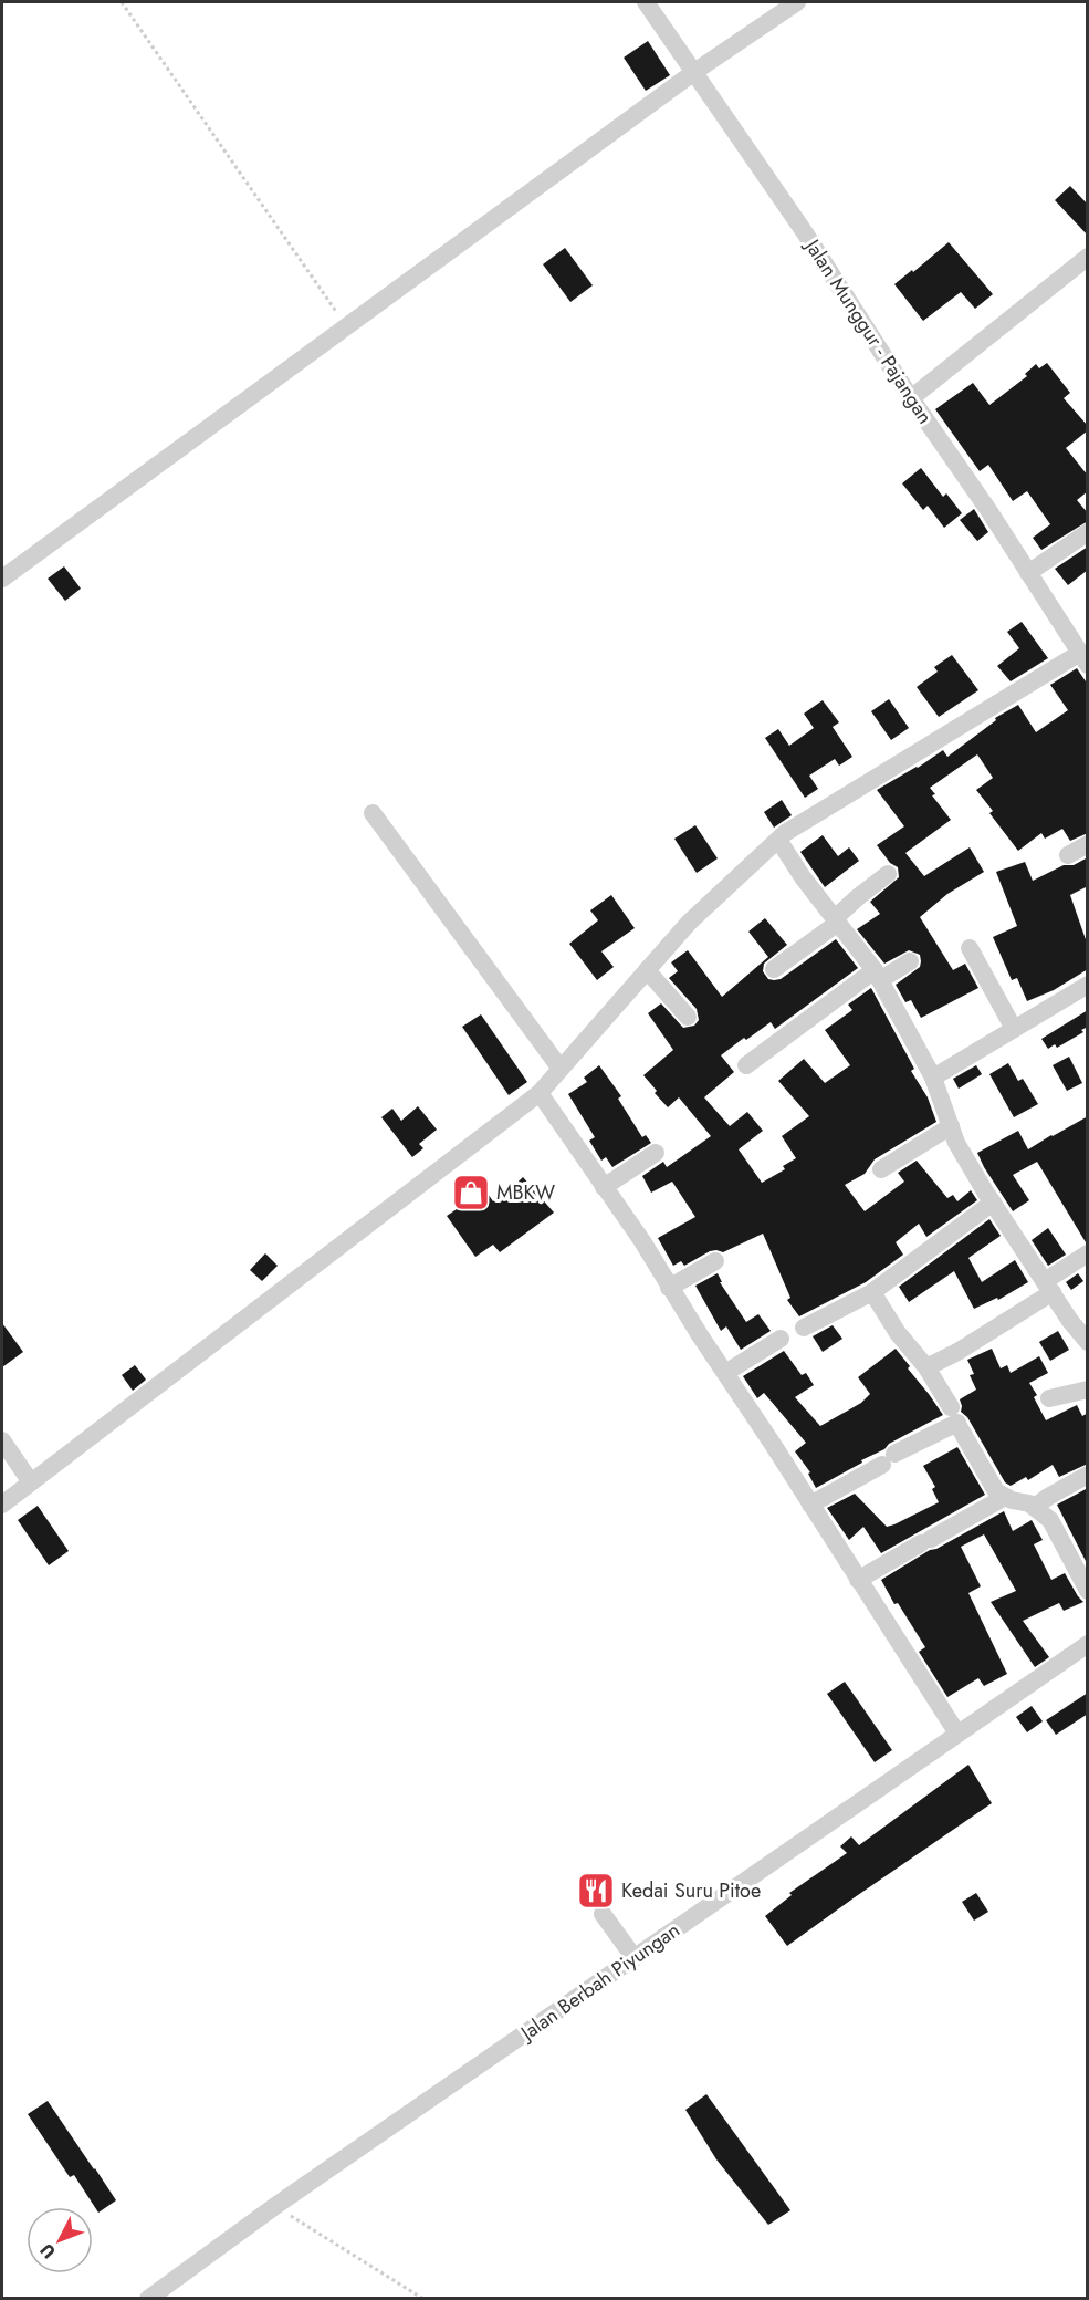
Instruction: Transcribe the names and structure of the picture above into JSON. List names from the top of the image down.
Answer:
{
  "streets": {
    "street": ["Jalan Munggur - Pajangan", "Jalan Berbah Piyungan"]
  },
  "places": {
    "shop": ["MBKW"],
    "restaurant": ["Kedai Suru Pitoe"]
  },
  "north": "bottom left"
}
